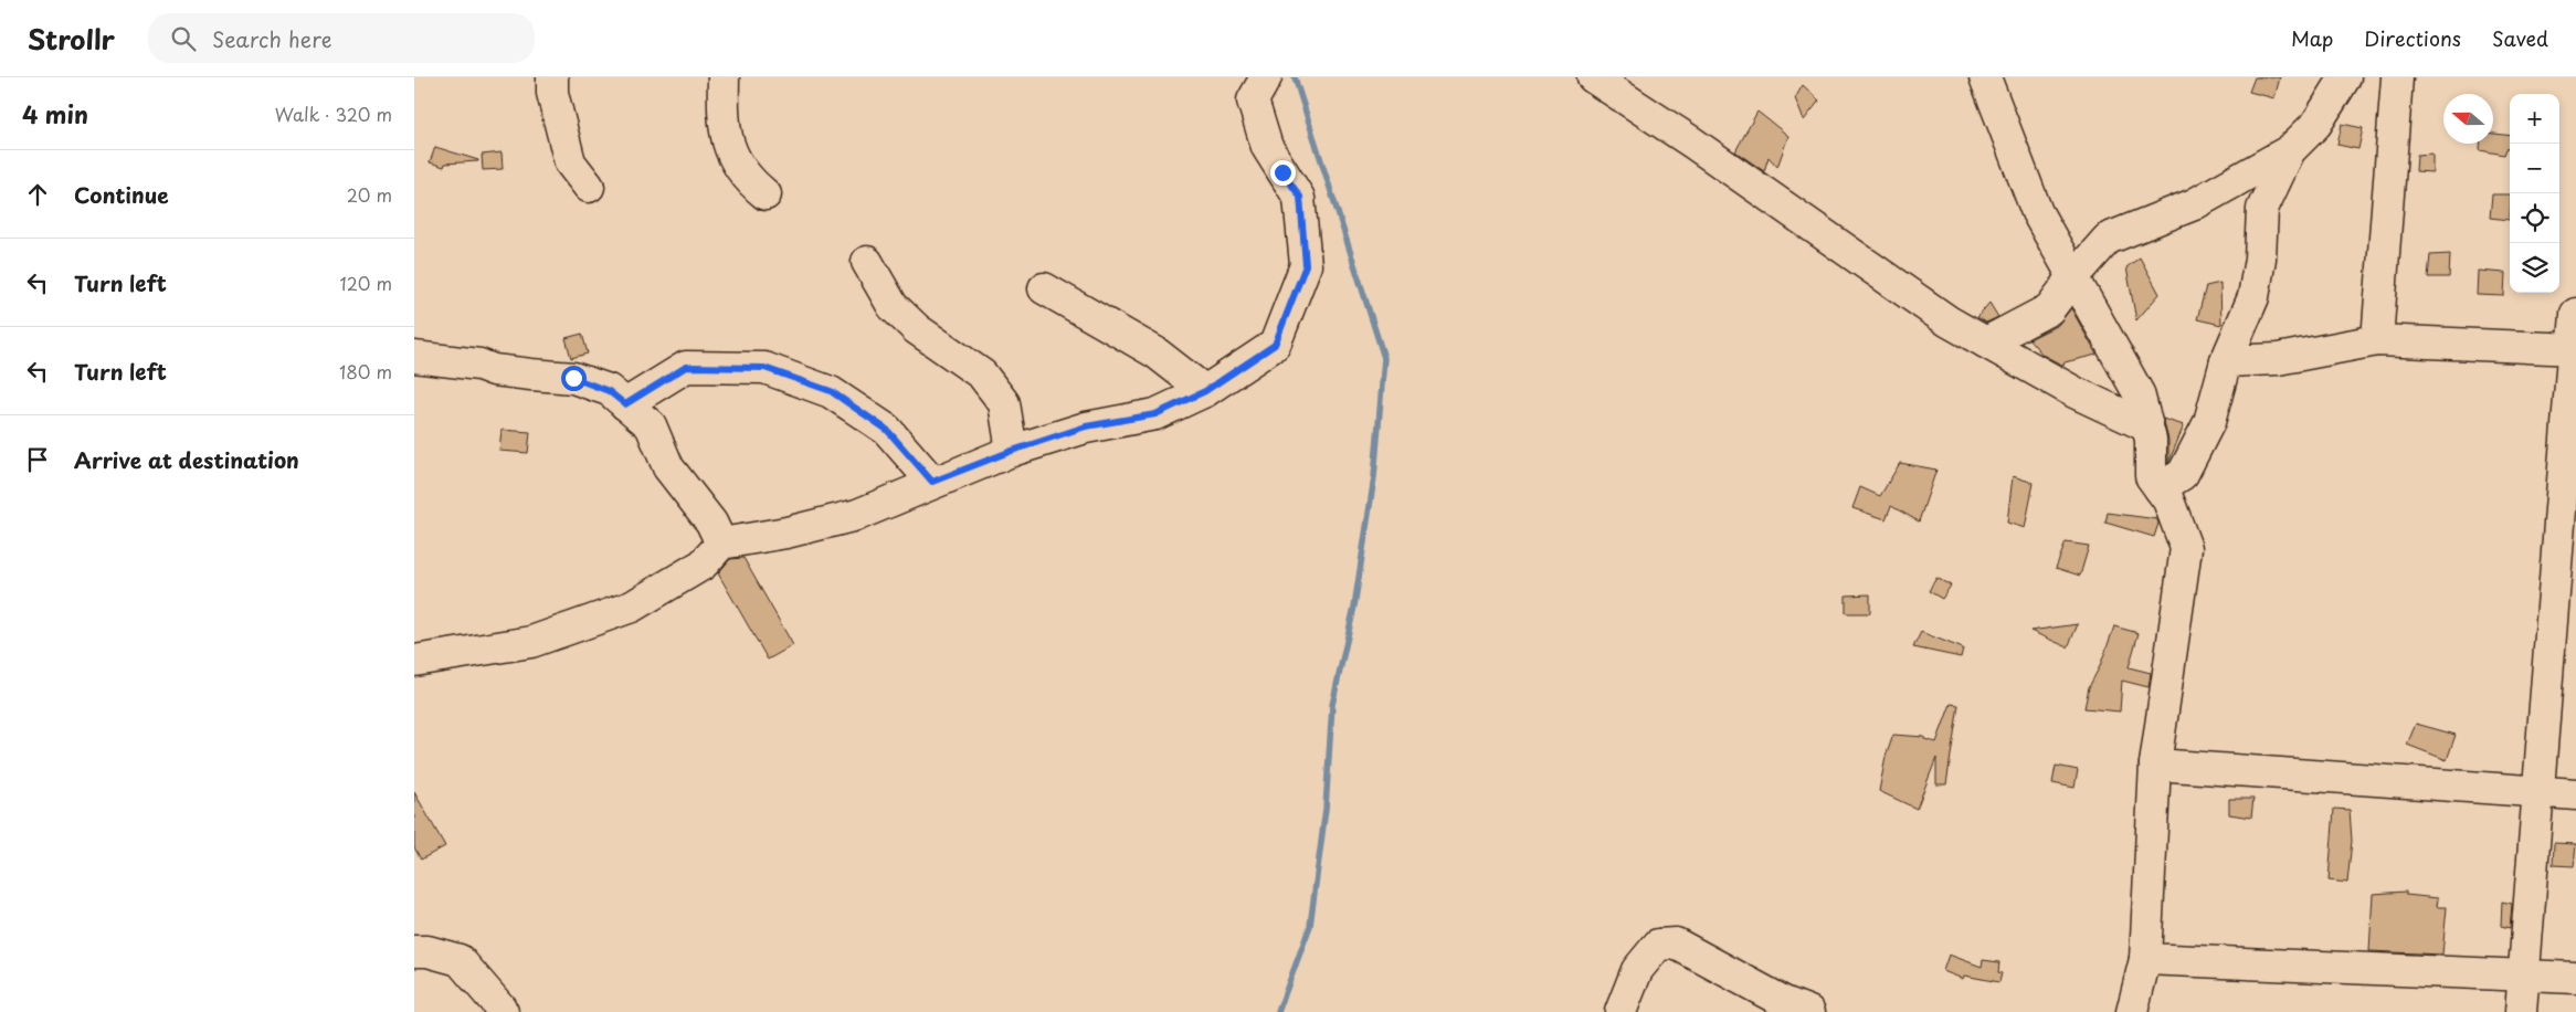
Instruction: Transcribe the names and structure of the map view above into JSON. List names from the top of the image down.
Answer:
{
  "north": "left",
  "page": {
    "header": "Strollr",
    "search": "Search here",
    "nav": ["Map", "Directions", "Saved"],
    "heading": ["4 min", "Walk · 320 m"],
    "map_buttons": ["+", "−"],
    "list": [
      ["Continue", "20 m"],
      ["Turn left", "120 m"],
      ["Turn left", "180 m"],
      "Arrive at destination"
    ]
  }
}
